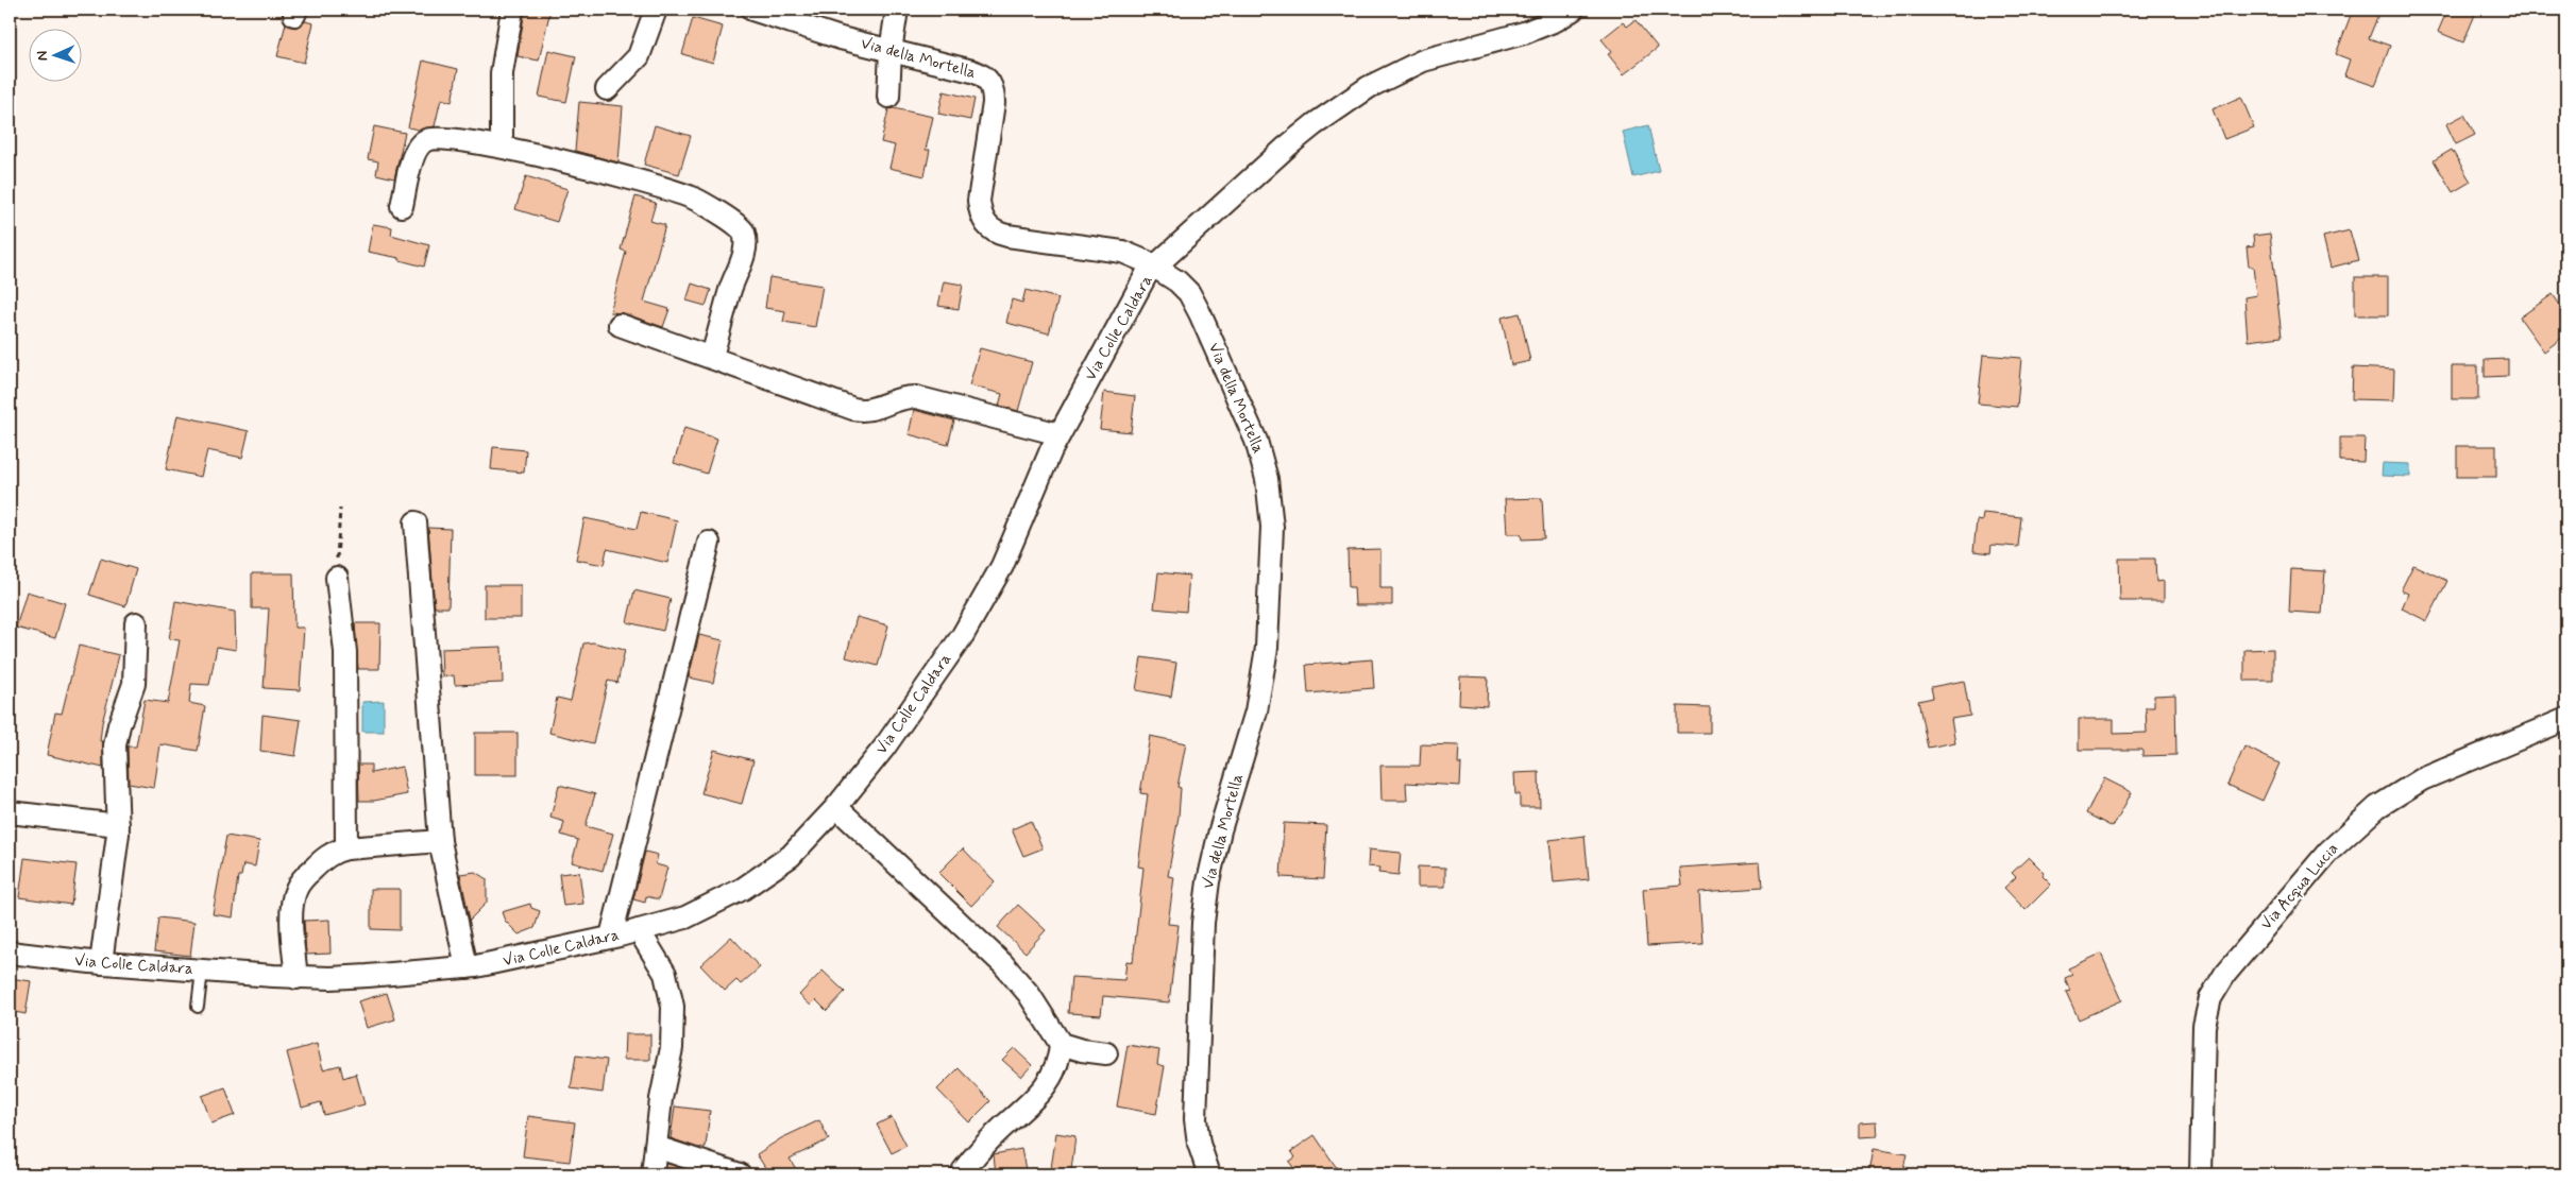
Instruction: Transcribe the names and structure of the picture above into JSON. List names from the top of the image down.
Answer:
{
  "streets": {
    "street": ["Via della Mortella", "Via Colle Caldara", "Via Acqua Lucia"]
  },
  "crossings": [
    ["Via della Mortella", "Via Colle Caldara"]
  ],
  "north": "left"
}
